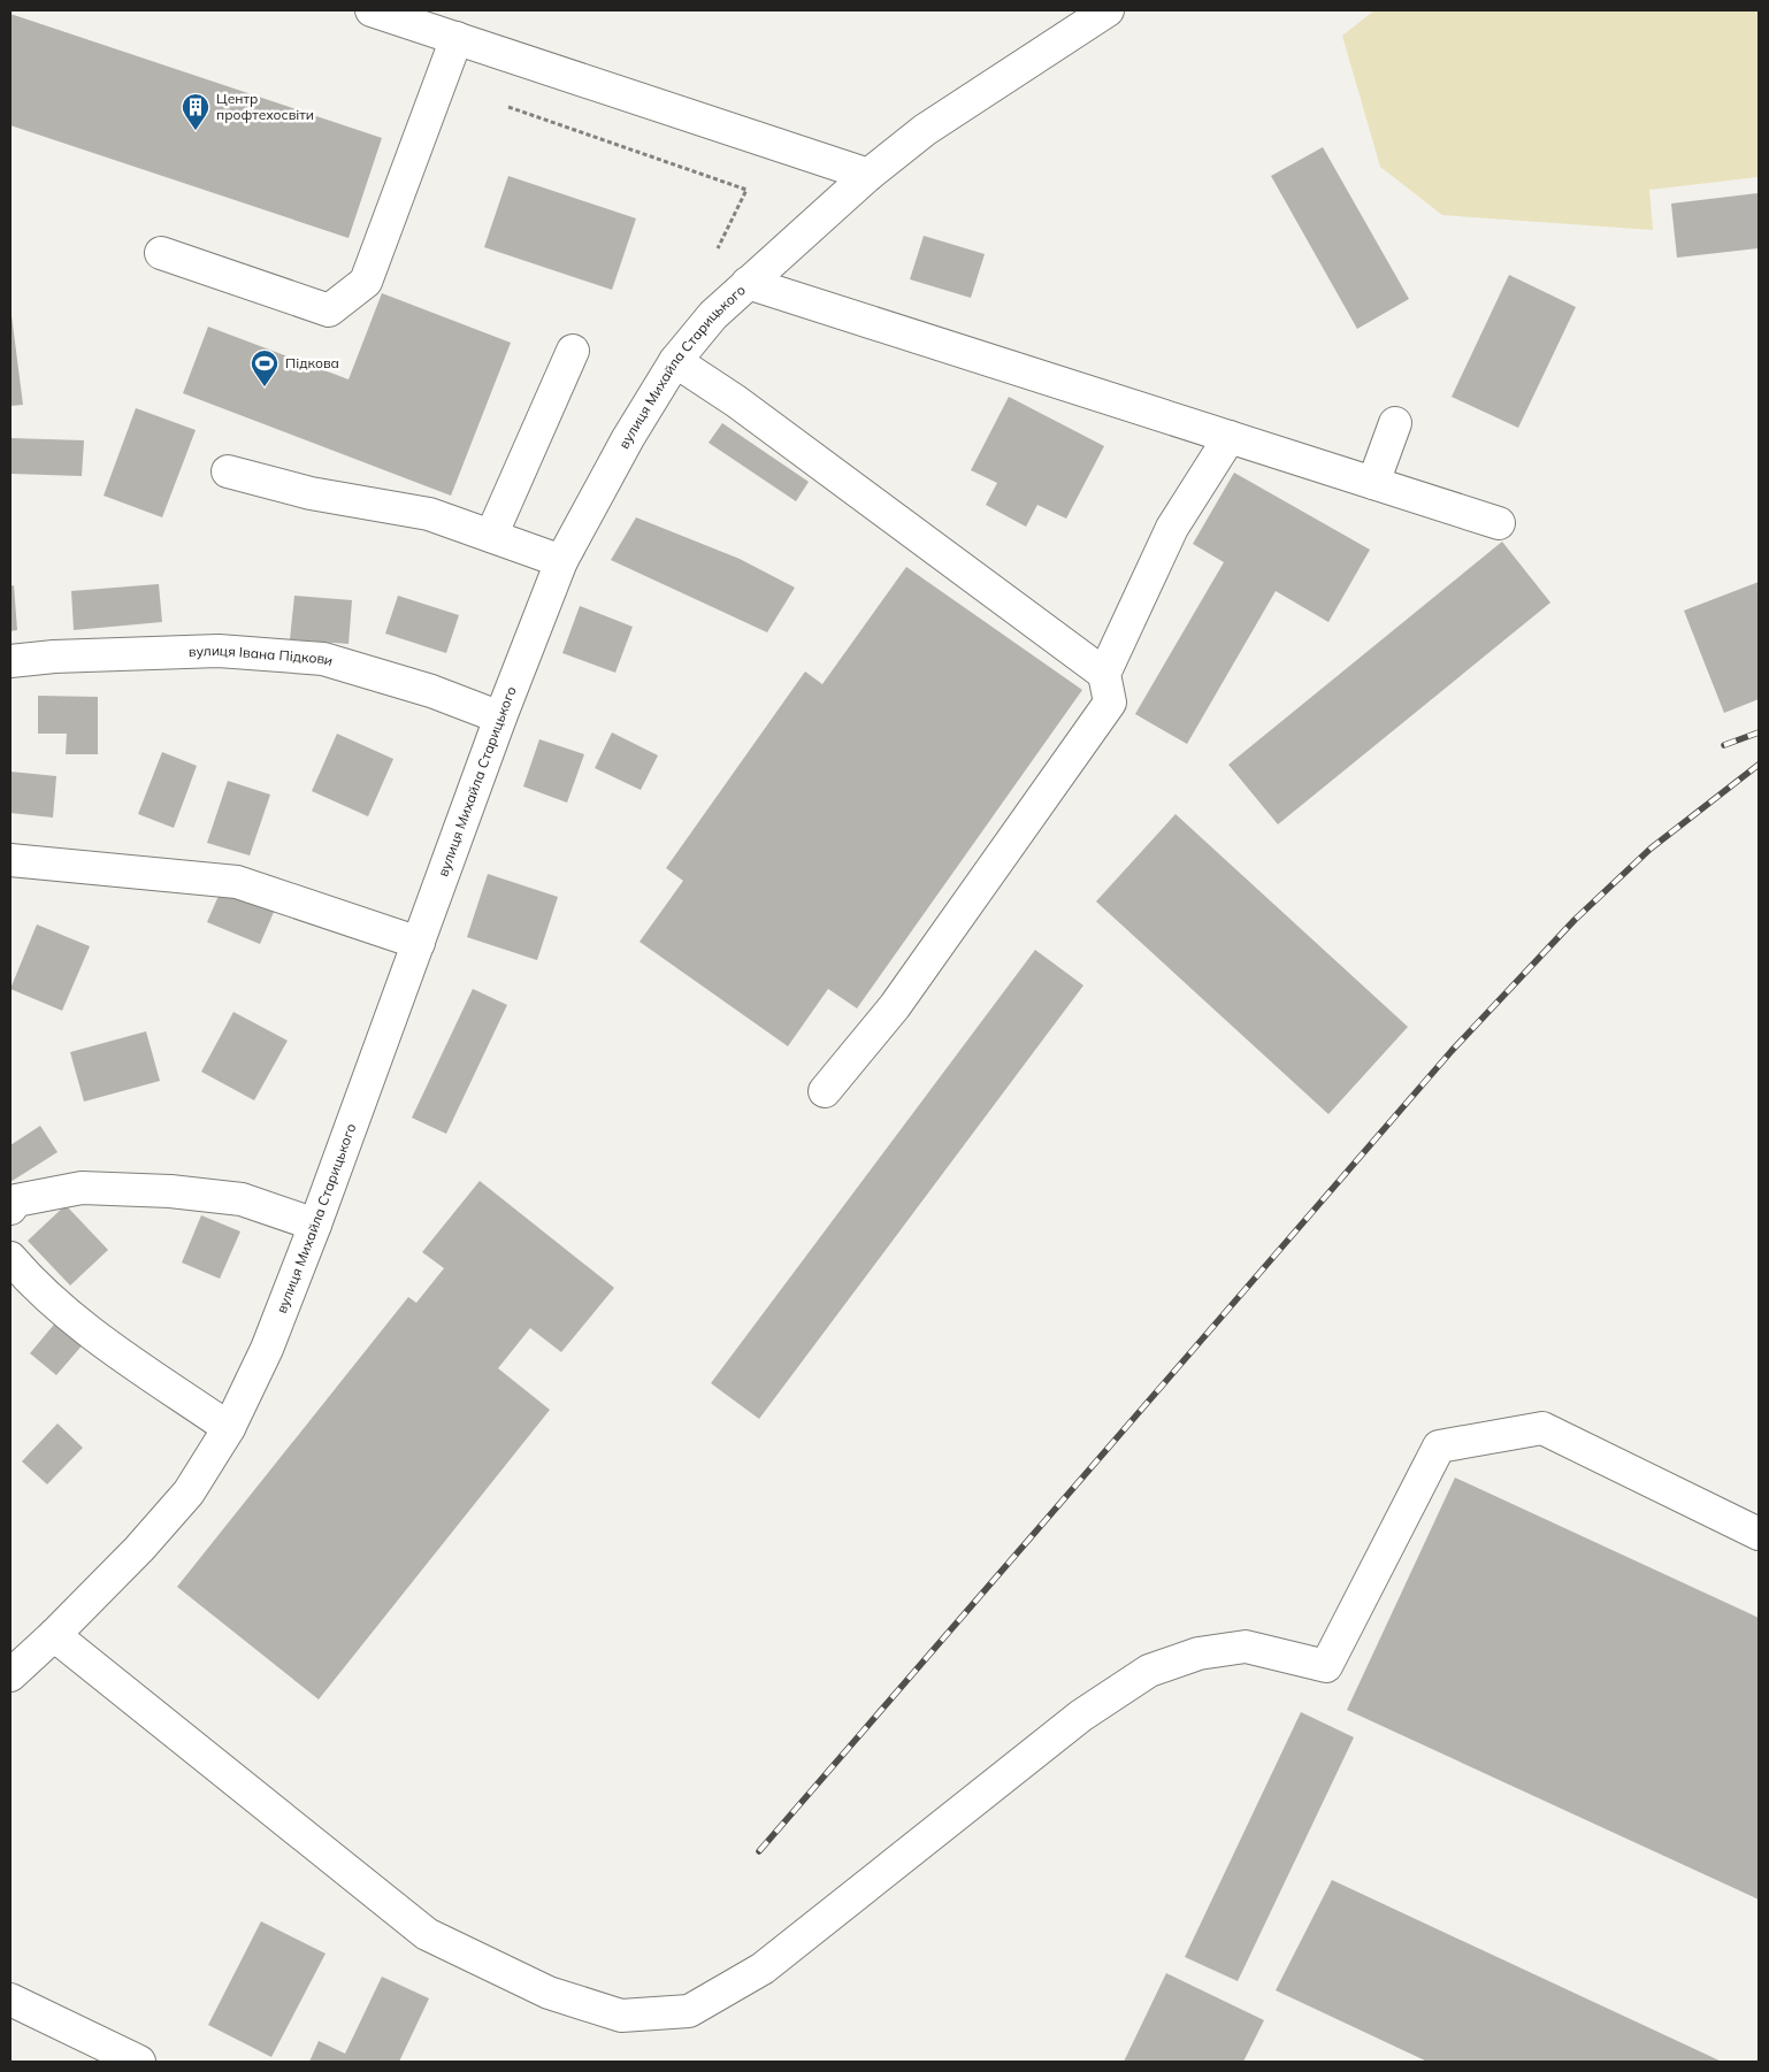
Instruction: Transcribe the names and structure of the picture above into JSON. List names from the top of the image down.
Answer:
{
  "streets": {
    "street": ["вулиця Михайла Старицького", "вулиця Івана Підкови"]
  },
  "crossings": [
    ["вулиця Михайла Старицького", "вулиця Івана Підкови"]
  ],
  "places": {
    "building": ["Центр профтехосвіти"],
    "sports": ["Підкова"]
  }
}
